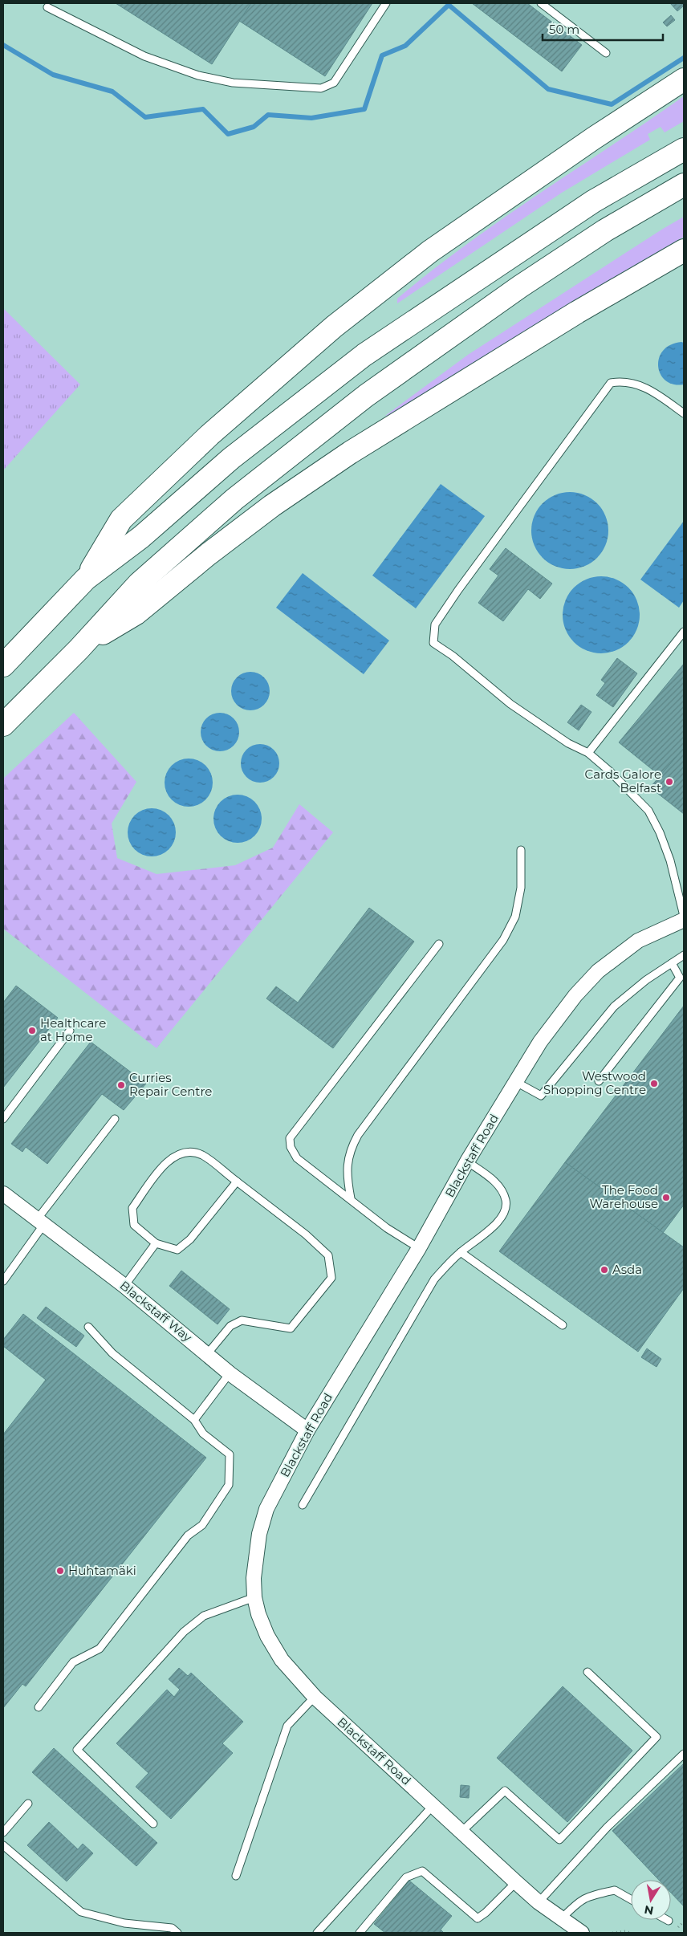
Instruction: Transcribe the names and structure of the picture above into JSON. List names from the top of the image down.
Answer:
{
  "streets": {
    "street": ["Blackstaff Road", "Blackstaff Way"]
  },
  "crossings": [
    ["Blackstaff Road", "Blackstaff Way"]
  ],
  "places": [
    "Cards Galore Belfast",
    "Healthcare at Home",
    "Westwood Shopping Centre",
    "Curries Repair Centre",
    "The Food Warehouse",
    "Asda",
    "Huhtamäki"
  ],
  "scale_bar": "50 m",
  "north": "bottom"
}
